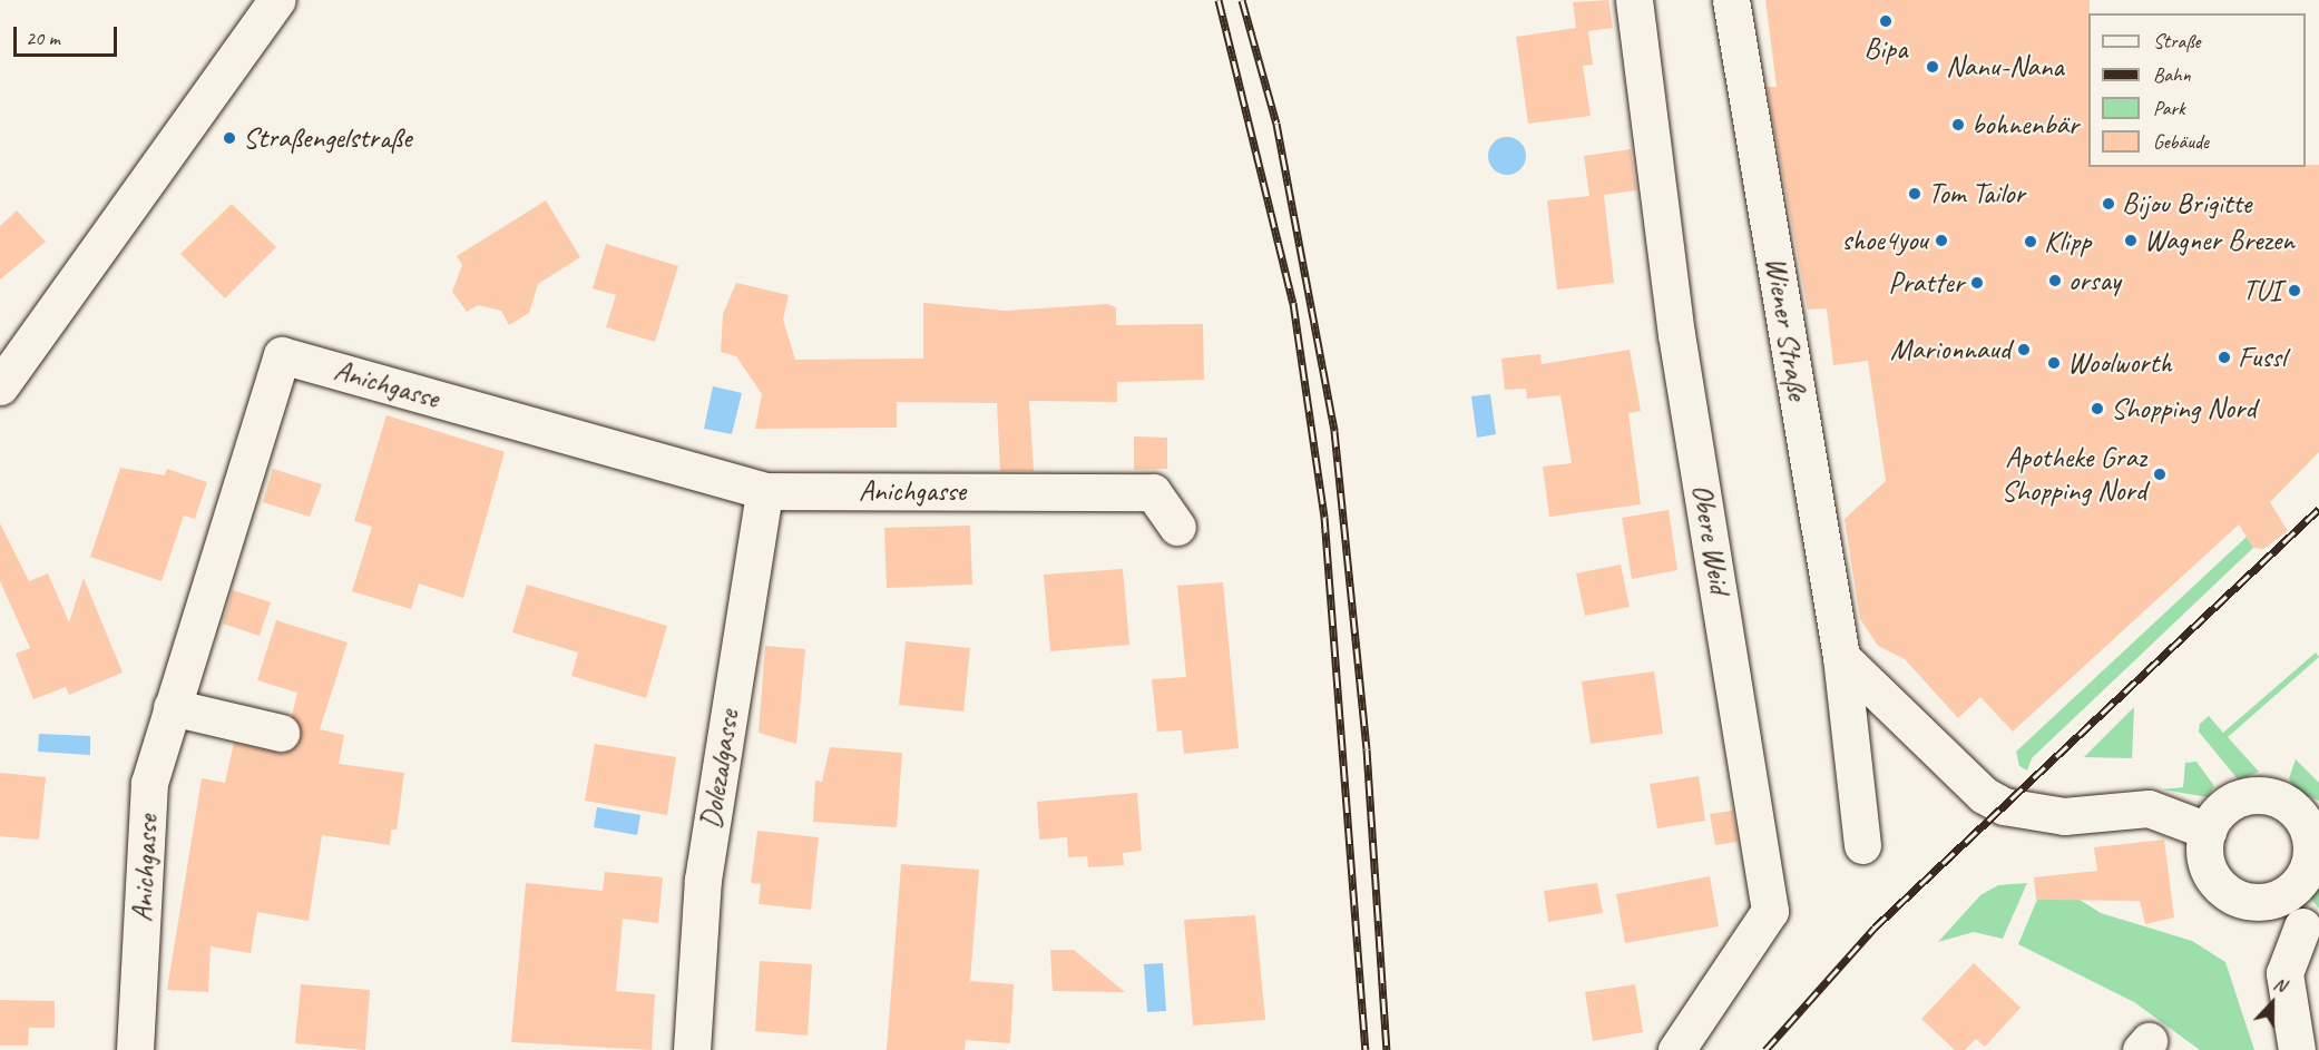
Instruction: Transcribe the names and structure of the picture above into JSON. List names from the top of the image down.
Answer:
{
  "streets": {
    "street": [
      "Wiener Straße",
      "Anichgasse",
      "Obere Weid",
      "Dolezalgasse"
    ]
  },
  "crossings": [
    ["Anichgasse", "Dolezalgasse"]
  ],
  "places": [
    "Bipa",
    "Nanu-Nana",
    "bohnenbär",
    "Straßengelstraße",
    "Tom Tailor",
    "Bijou Brigitte",
    "shoe4you",
    "Wagner Brezen",
    "Klipp",
    "orsay",
    "Pratter",
    "TUI",
    "Marionnaud",
    "Fussl",
    "Woolworth",
    "Shopping Nord",
    "Apotheke Graz Shopping Nord"
  ],
  "legend": [
    "Straße",
    "Bahn",
    "Park",
    "Gebäude"
  ],
  "scale_bar": "20 m",
  "north": "top"
}
